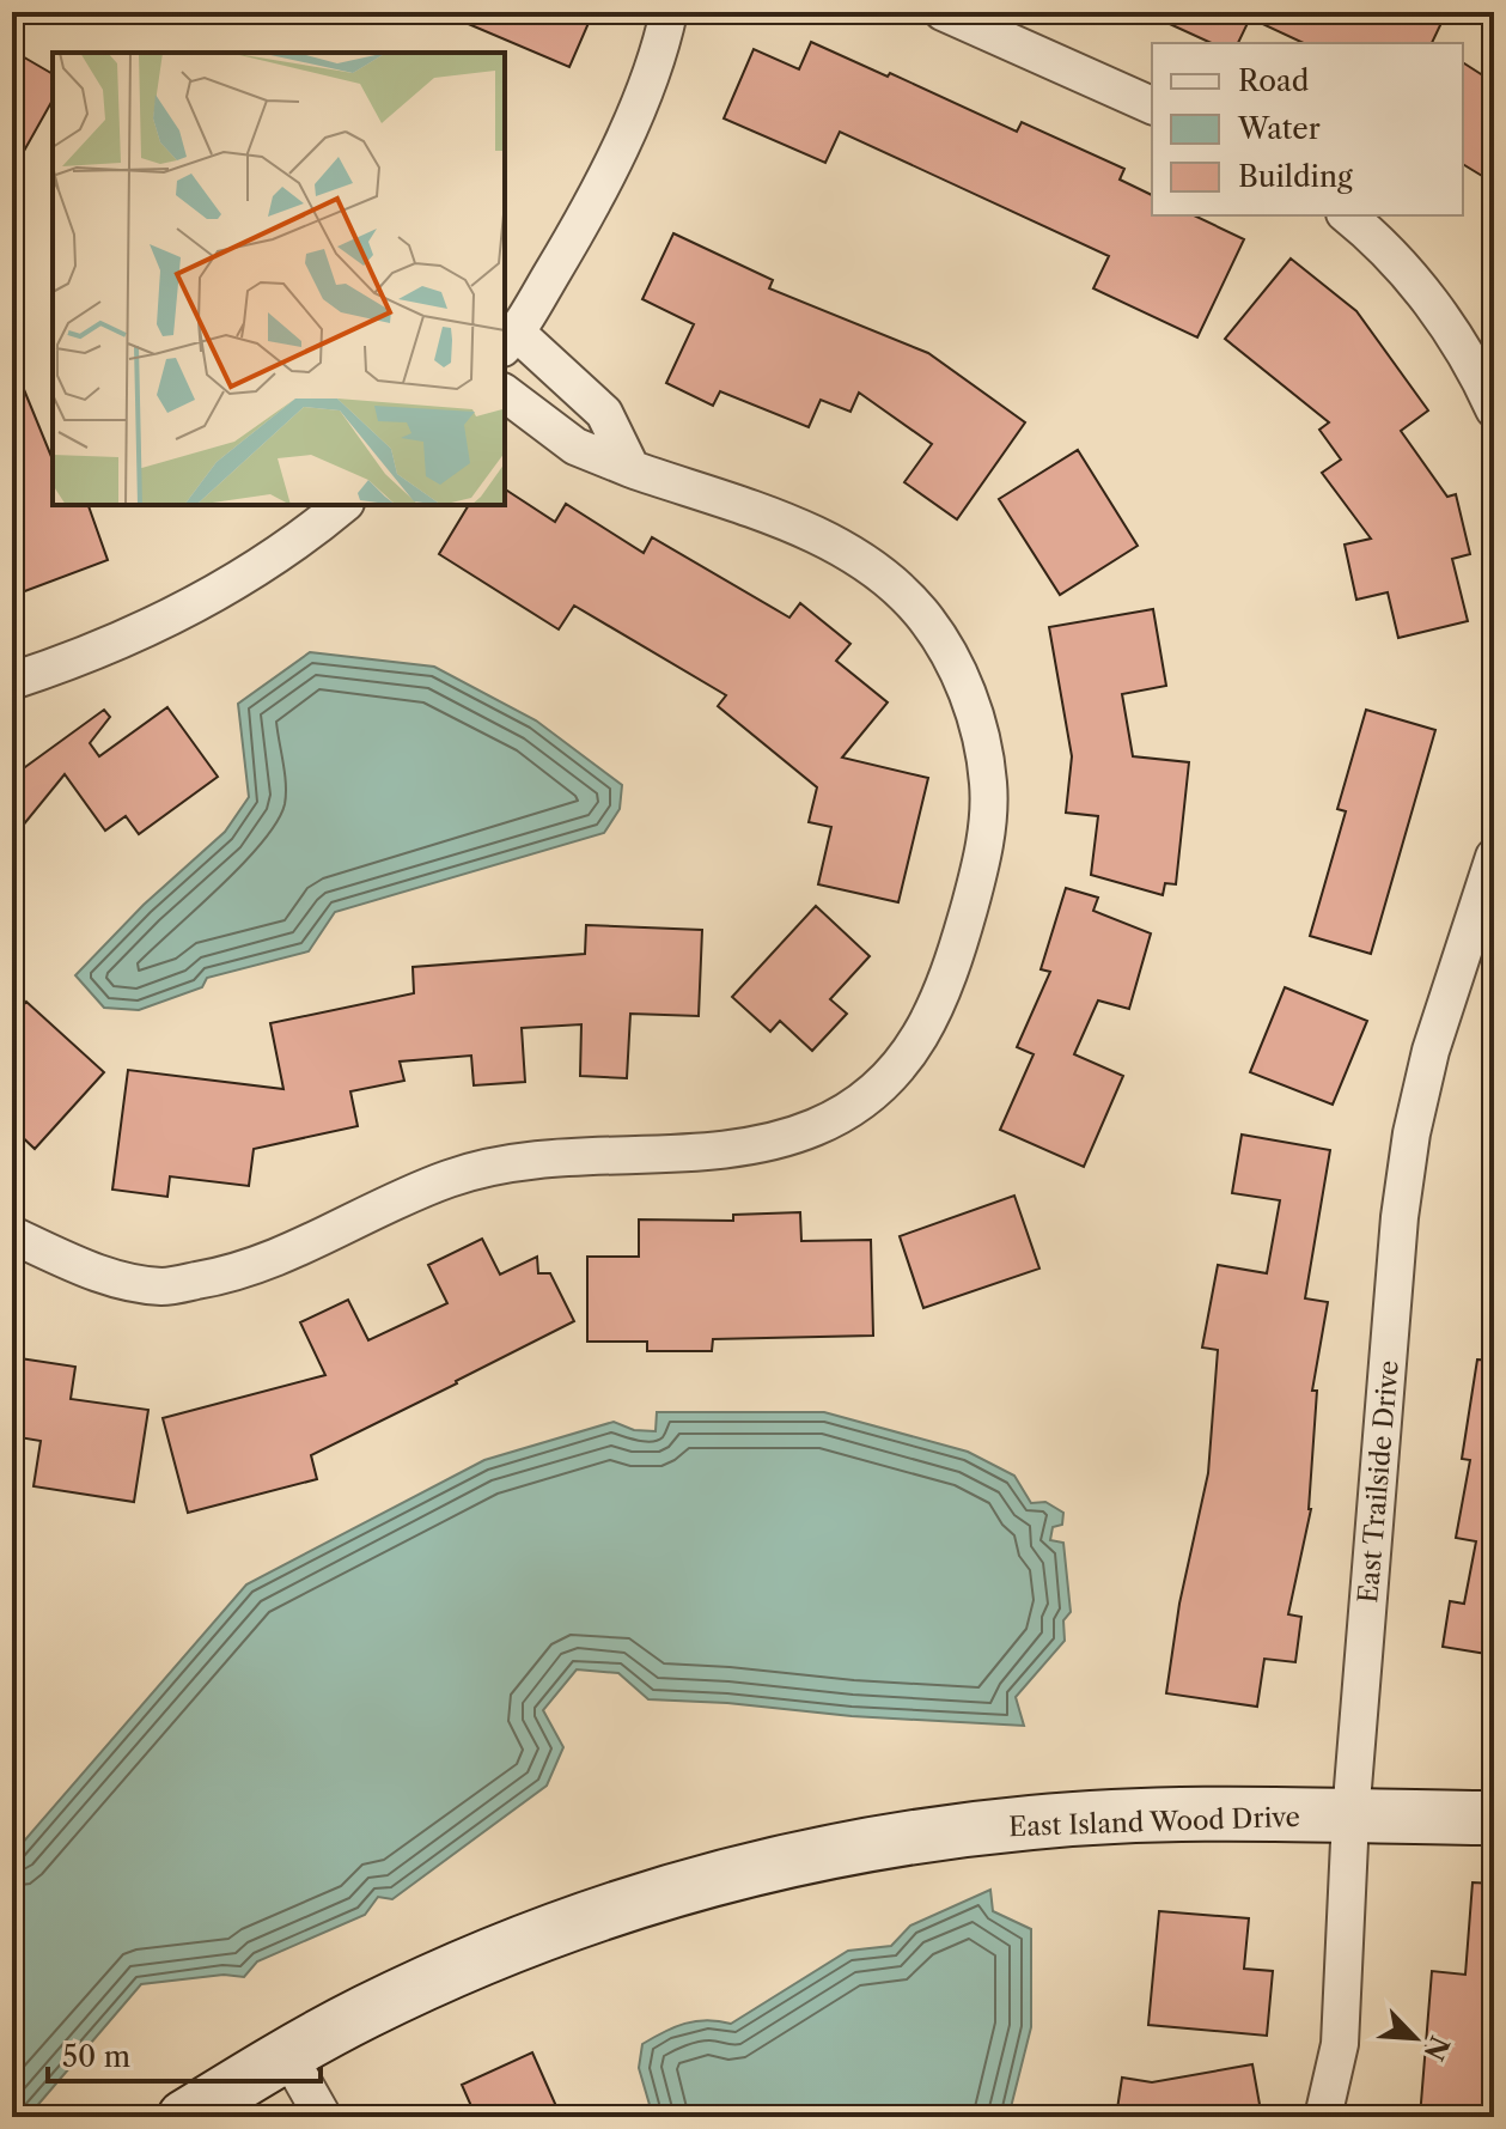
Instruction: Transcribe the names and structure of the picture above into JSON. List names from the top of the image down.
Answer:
{
  "streets": {
    "street": ["East Trailside Drive", "East Island Wood Drive"]
  },
  "crossings": [
    ["East Trailside Drive", "East Island Wood Drive"]
  ],
  "legend": ["Road", "Water", "Building"],
  "scale_bar": "50 m",
  "north": "bottom right"
}
